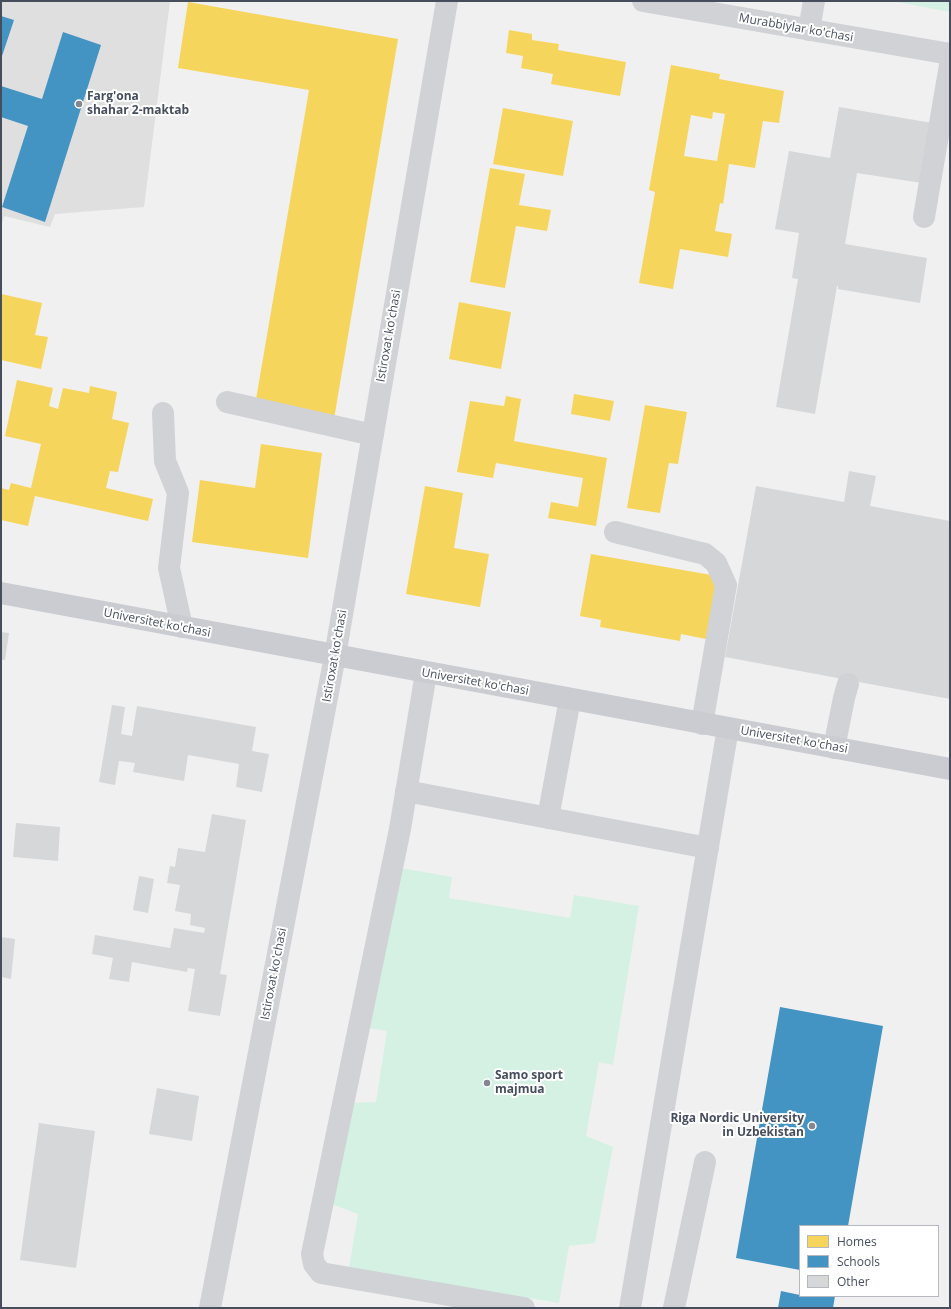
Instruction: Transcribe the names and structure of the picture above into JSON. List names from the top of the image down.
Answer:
{
  "streets": {
    "main road": ["Universitet ko'chasi"],
    "street": ["Murabbiylar ko'chasi", "Istiroxat koʻchasi"]
  },
  "crossings": [
    ["Istiroxat koʻchasi", "Universitet ko'chasi"]
  ],
  "places": ["Farg'ona shahar 2-maktab", "Samo sport majmua", "Riga Nordic University in Uzbekistan"],
  "legend": ["Homes", "Schools", "Other"]
}
